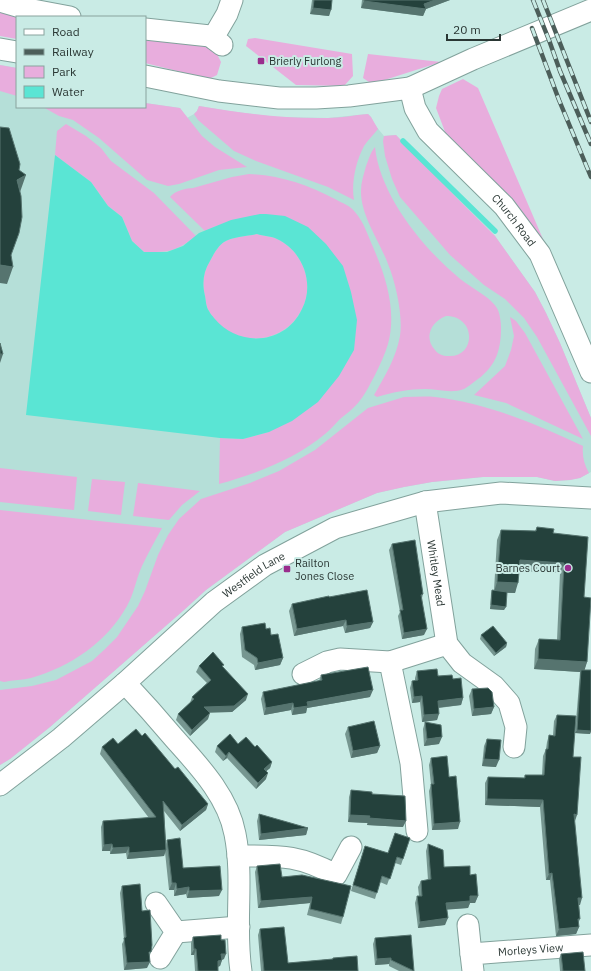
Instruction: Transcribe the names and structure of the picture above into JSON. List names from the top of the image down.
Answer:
{
  "streets": {
    "street": [
      "Church Road",
      "Whitley Mead",
      "Westfield Lane",
      "Morleys View"
    ]
  },
  "crossings": [
    ["Whitley Mead", "Westfield Lane"]
  ],
  "places": {
    "transit": ["Brierly Furlong", "Railton Jones Close"],
    "other": ["Barnes Court"]
  },
  "legend": [
    "Road",
    "Railway",
    "Park",
    "Water"
  ],
  "scale_bar": "20 m"
}
